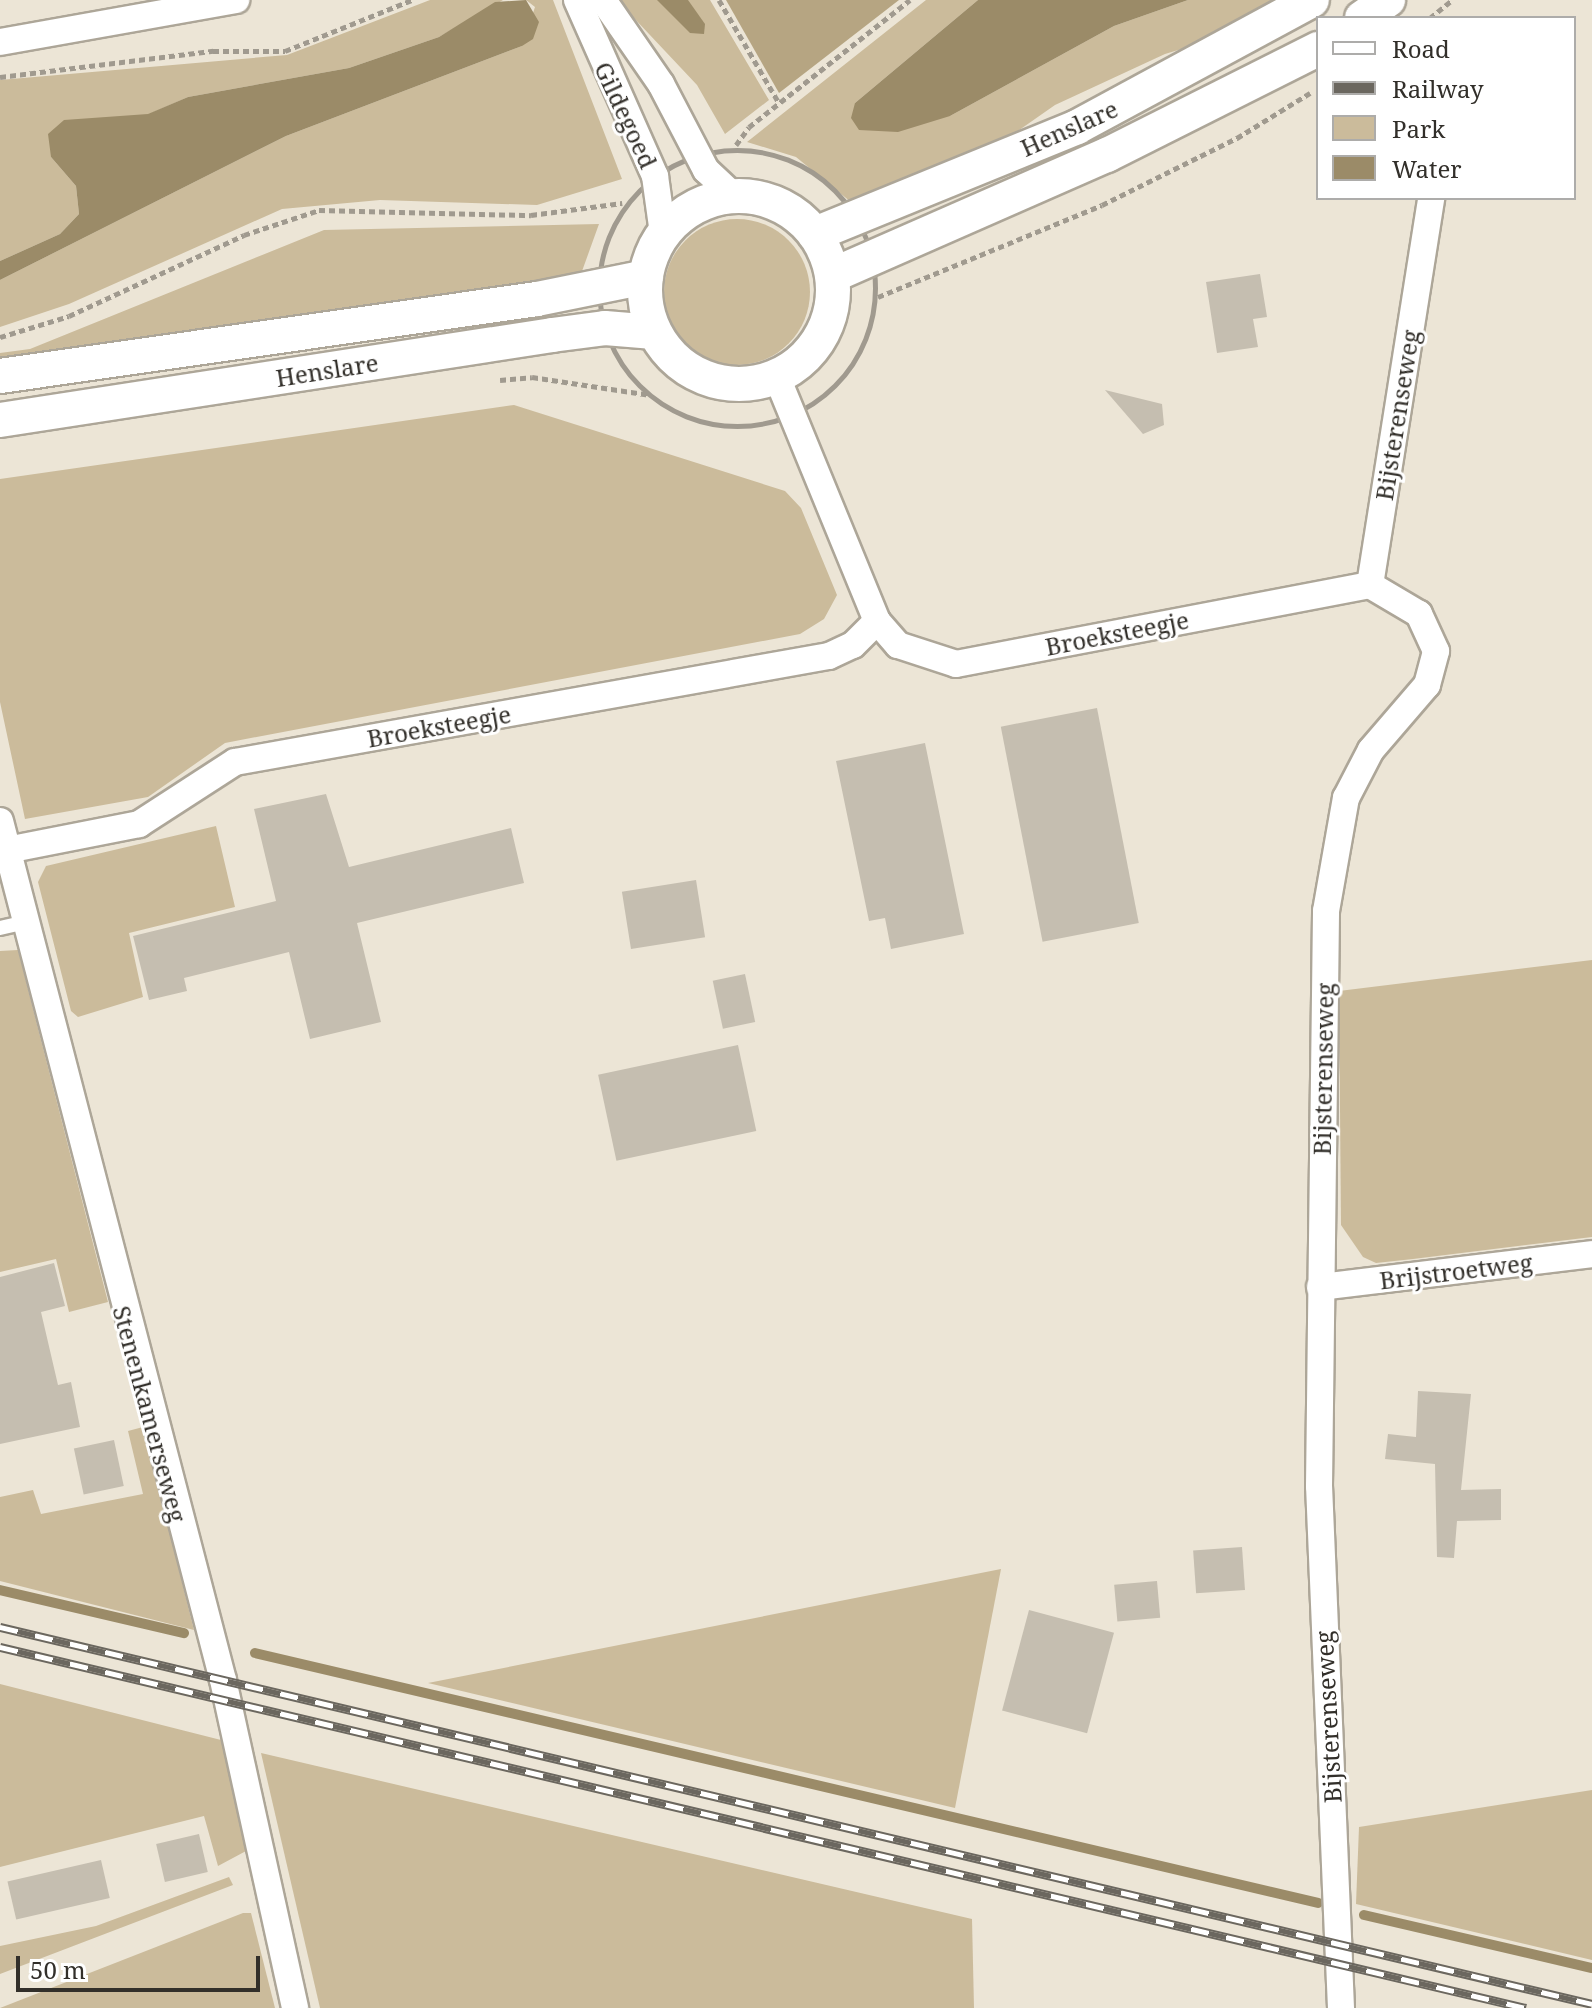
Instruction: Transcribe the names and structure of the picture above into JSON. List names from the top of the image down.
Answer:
{
  "streets": {
    "street": [
      "Gildegoed",
      "Henslare",
      "Bijsterenseweg",
      "Broeksteegje",
      "Brijstroetweg",
      "Stenenkamerseweg"
    ]
  },
  "crossings": [
    ["Gildegoed", "Henslare"],
    ["Gildegoed", "Broeksteegje"],
    ["Henslare", "Broeksteegje"],
    ["Bijsterenseweg", "Broeksteegje"],
    ["Bijsterenseweg", "Brijstroetweg"],
    ["Broeksteegje", "Stenenkamerseweg"]
  ],
  "legend": [
    "Road",
    "Railway",
    "Park",
    "Water"
  ],
  "scale_bar": "50 m"
}
